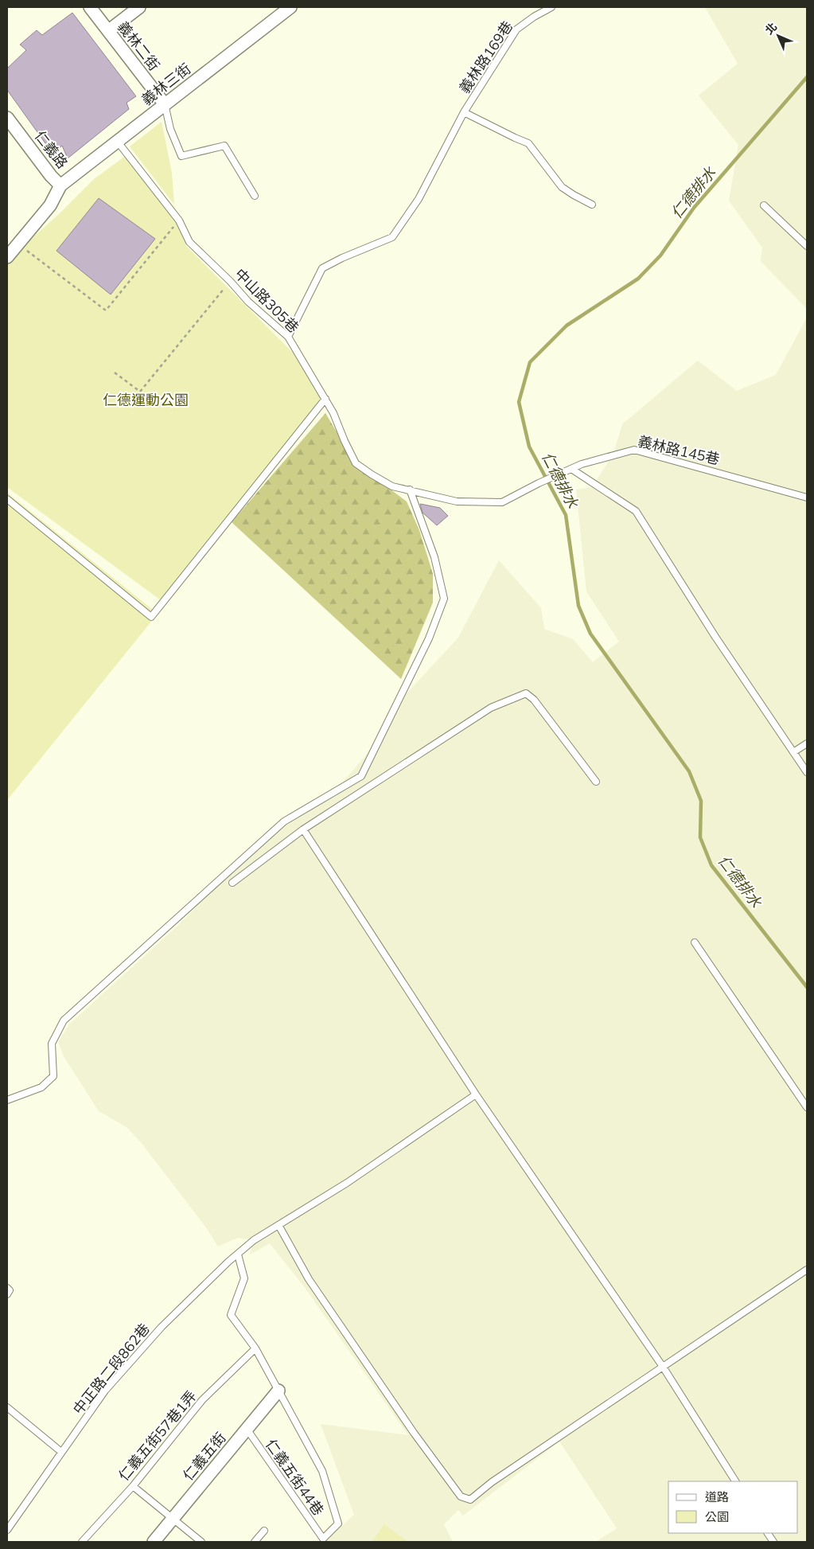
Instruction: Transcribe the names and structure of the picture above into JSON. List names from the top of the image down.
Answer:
{
  "streets": {
    "street": [
      "義林二街",
      "義林三街",
      "仁義路",
      "仁義五街"
    ],
    "lane": [
      "義林路169巷",
      "中山路305巷",
      "義林路145巷",
      "中正路二段862巷",
      "仁義五街57巷1弄",
      "仁義五街44巷"
    ]
  },
  "crossings": [
    ["義林二街", "義林三街"],
    ["義林路169巷", "中山路305巷"],
    ["義林三街", "仁義路"],
    ["義林三街", "中山路305巷"],
    ["中山路305巷", "義林路145巷"],
    ["仁義五街", "仁義五街44巷"]
  ],
  "water": ["仁德排水"],
  "parks": ["仁德運動公園"],
  "legend": ["道路", "公園"],
  "north": "top left"
}
